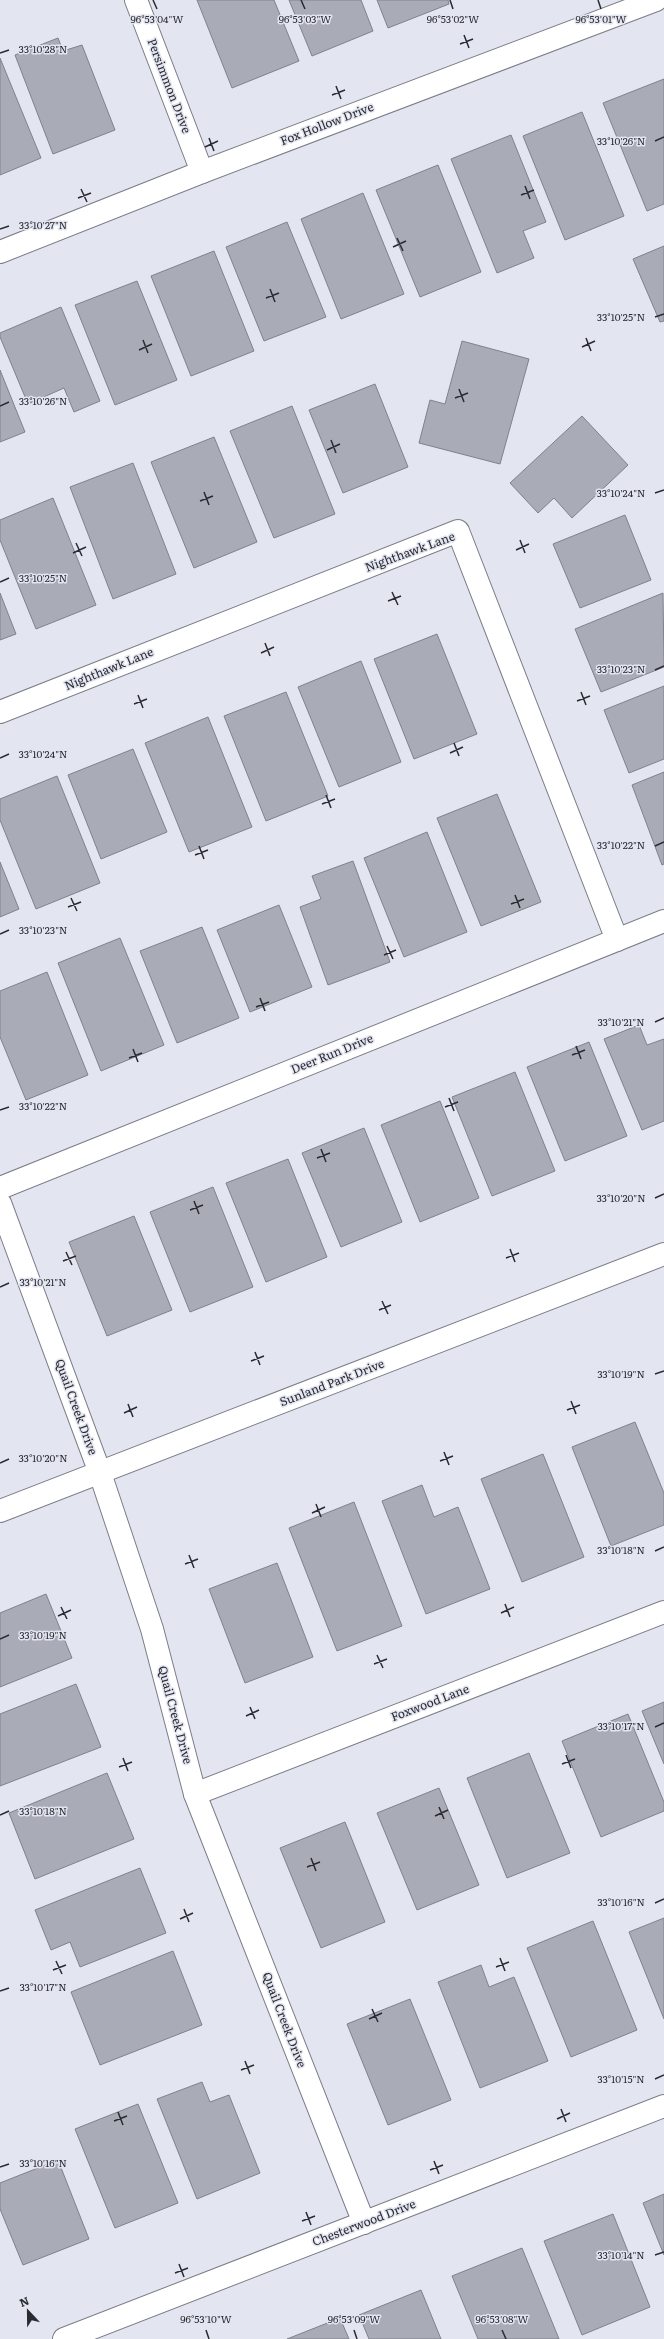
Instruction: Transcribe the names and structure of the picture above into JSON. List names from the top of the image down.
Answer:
{
  "streets": {
    "street": [
      "Persimmon Drive",
      "Fox Hollow Drive",
      "Nighthawk Lane",
      "Deer Run Drive",
      "Sunland Park Drive",
      "Quail Creek Drive",
      "Foxwood Lane",
      "Chesterwood Drive"
    ]
  },
  "crossings": [
    ["Persimmon Drive", "Fox Hollow Drive"],
    ["Nighthawk Lane", "Deer Run Drive"],
    ["Sunland Park Drive", "Quail Creek Drive"],
    ["Quail Creek Drive", "Foxwood Lane"],
    ["Quail Creek Drive", "Chesterwood Drive"]
  ],
  "north": "top",
  "coordinates": [
    "96°53'04\"W",
    "96°53'03\"W",
    "96°53'02\"W",
    "96°53'01\"W",
    "33°10'28\"N",
    "33°10'26\"N",
    "33°10'27\"N",
    "33°10'25\"N",
    "33°10'24\"N",
    "33°10'23\"N",
    "33°10'22\"N",
    "33°10'21\"N",
    "33°10'20\"N",
    "33°10'19\"N",
    "33°10'18\"N",
    "33°10'17\"N",
    "33°10'16\"N",
    "33°10'15\"N",
    "33°10'14\"N",
    "96°53'10\"W",
    "96°53'09\"W",
    "96°53'08\"W"
  ]
}
